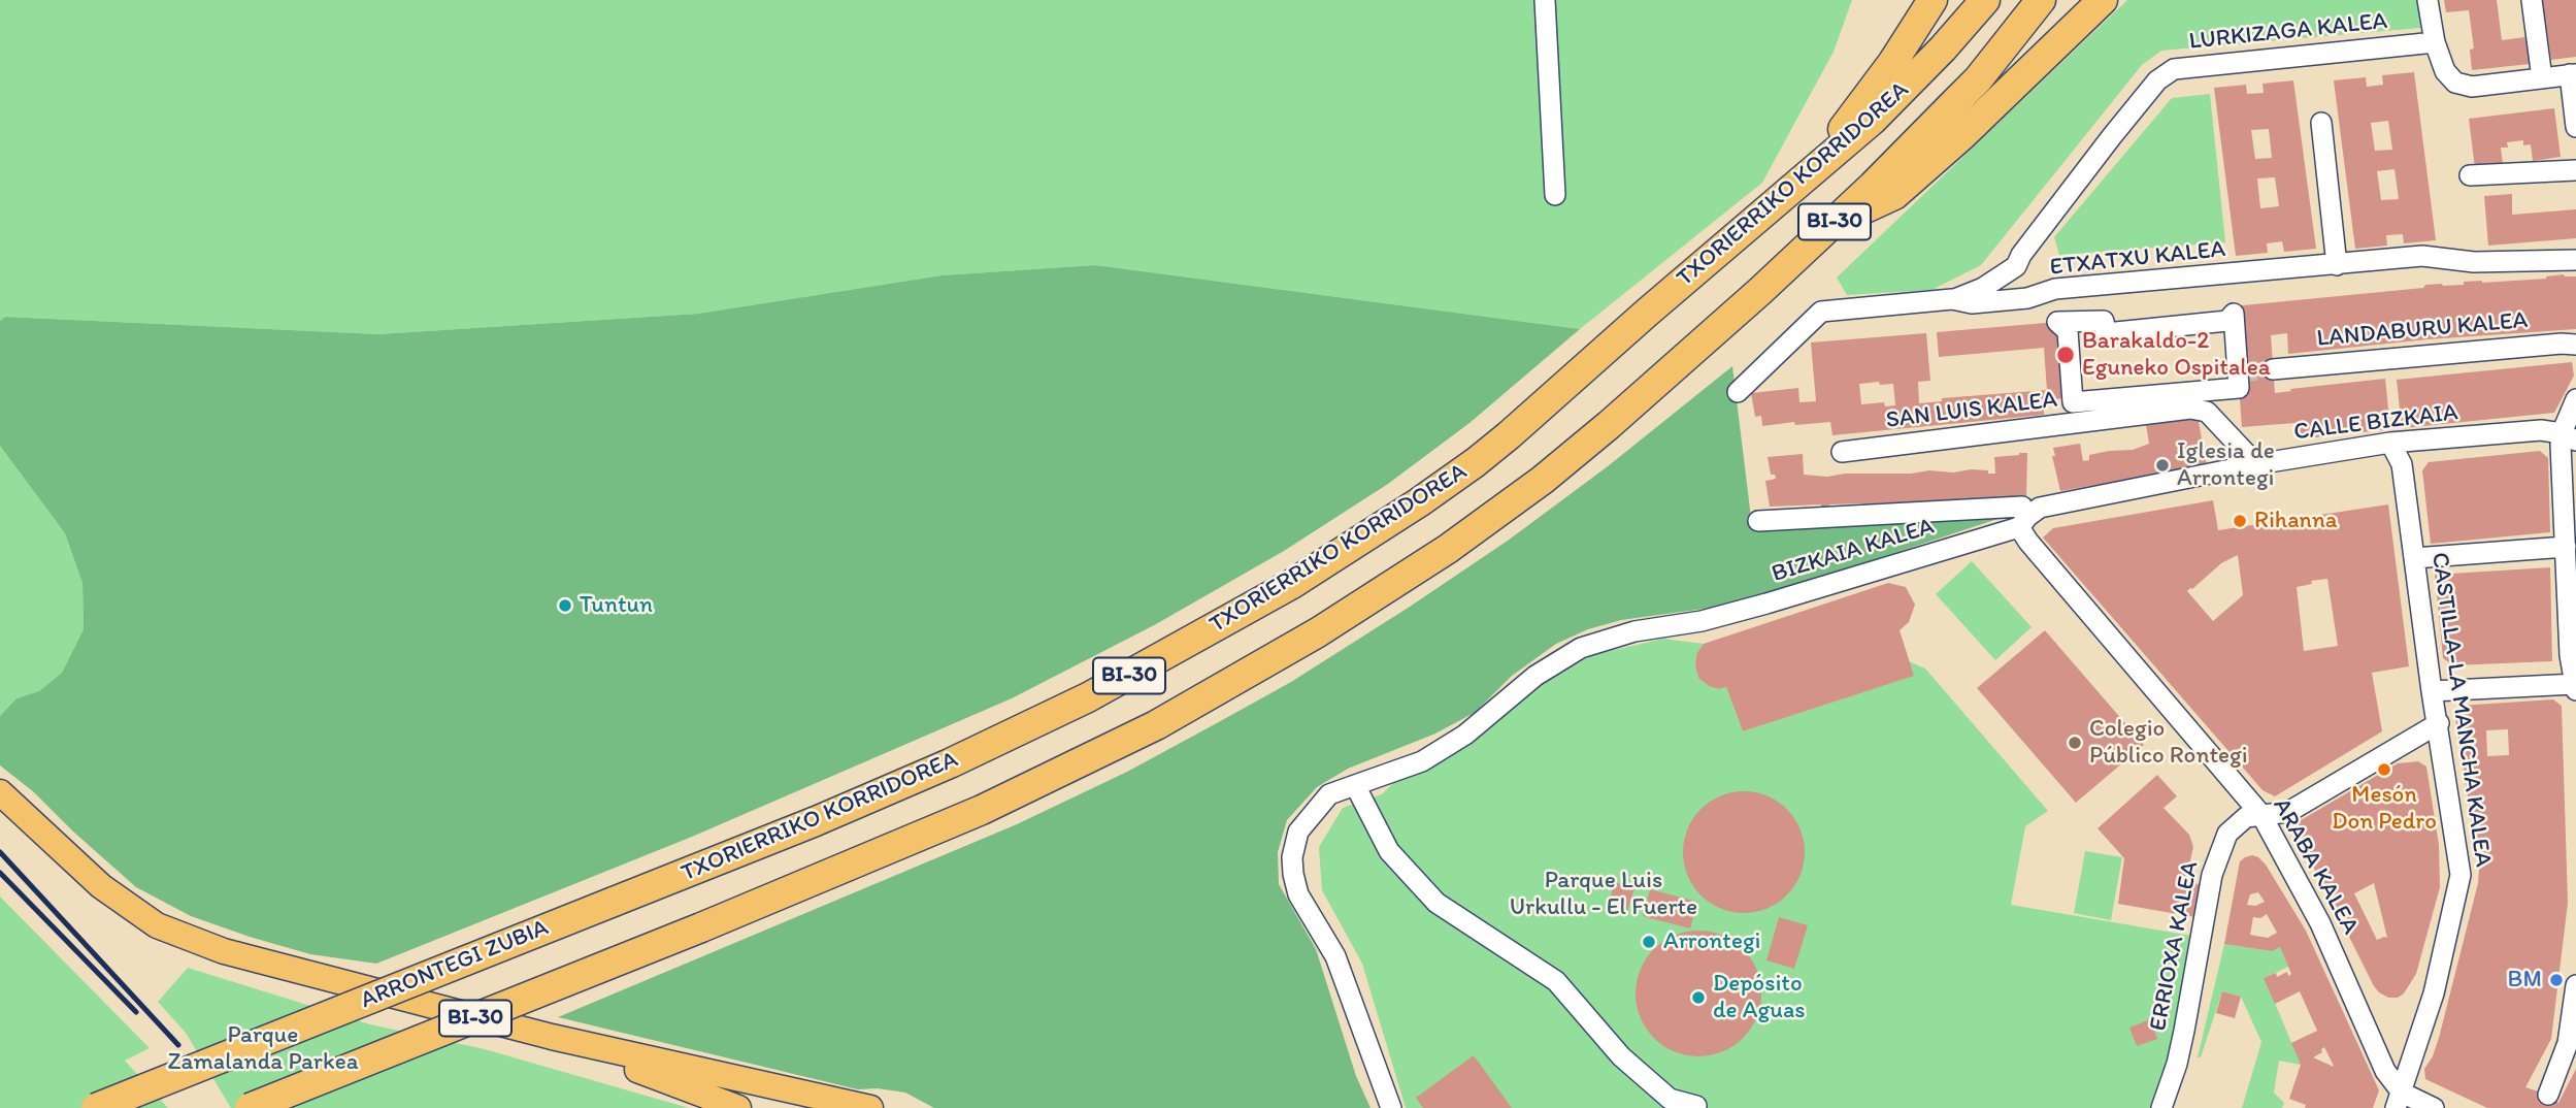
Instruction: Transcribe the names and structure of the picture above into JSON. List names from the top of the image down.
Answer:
{
  "streets": {
    "highway": ["TXORIERRIKO KORRIDOREA", "BI-30", "ARRONTEGI ZUBIA"],
    "street": [
      "LURKIZAGA KALEA",
      "ETXATXU KALEA",
      "LANDABURU KALEA",
      "SAN LUIS KALEA",
      "CALLE BIZKAIA",
      "BIZKAIA KALEA",
      "CASTILLA-LA MANCHA KALEA",
      "ARABA KALEA",
      "ERRIOXA KALEA"
    ]
  },
  "crossings": [
    ["LURKIZAGA KALEA", "ETXATXU KALEA"],
    ["TXORIERRIKO KORRIDOREA", "ARRONTEGI ZUBIA"],
    ["SAN LUIS KALEA", "CALLE BIZKAIA"],
    ["CALLE BIZKAIA", "BIZKAIA KALEA"],
    ["CALLE BIZKAIA", "CASTILLA-LA MANCHA KALEA"],
    ["CALLE BIZKAIA", "ARABA KALEA"],
    ["BIZKAIA KALEA", "ARABA KALEA"],
    ["CASTILLA-LA MANCHA KALEA", "ARABA KALEA"],
    ["CASTILLA-LA MANCHA KALEA", "ERRIOXA KALEA"],
    ["ARABA KALEA", "ERRIOXA KALEA"]
  ],
  "parks": ["Parque Luis Urkullu - El Fuerte", "Parque Zamalanda Parkea"],
  "places": [
    "Barakaldo-2 Eguneko Ospitalea",
    "Iglesia de Arrontegi",
    "Rihanna",
    "Tuntun",
    "Colegio Público Rontegi",
    "Mesón Don Pedro",
    "Arrontegi",
    "BM",
    "Depósito de Aguas"
  ]
}
